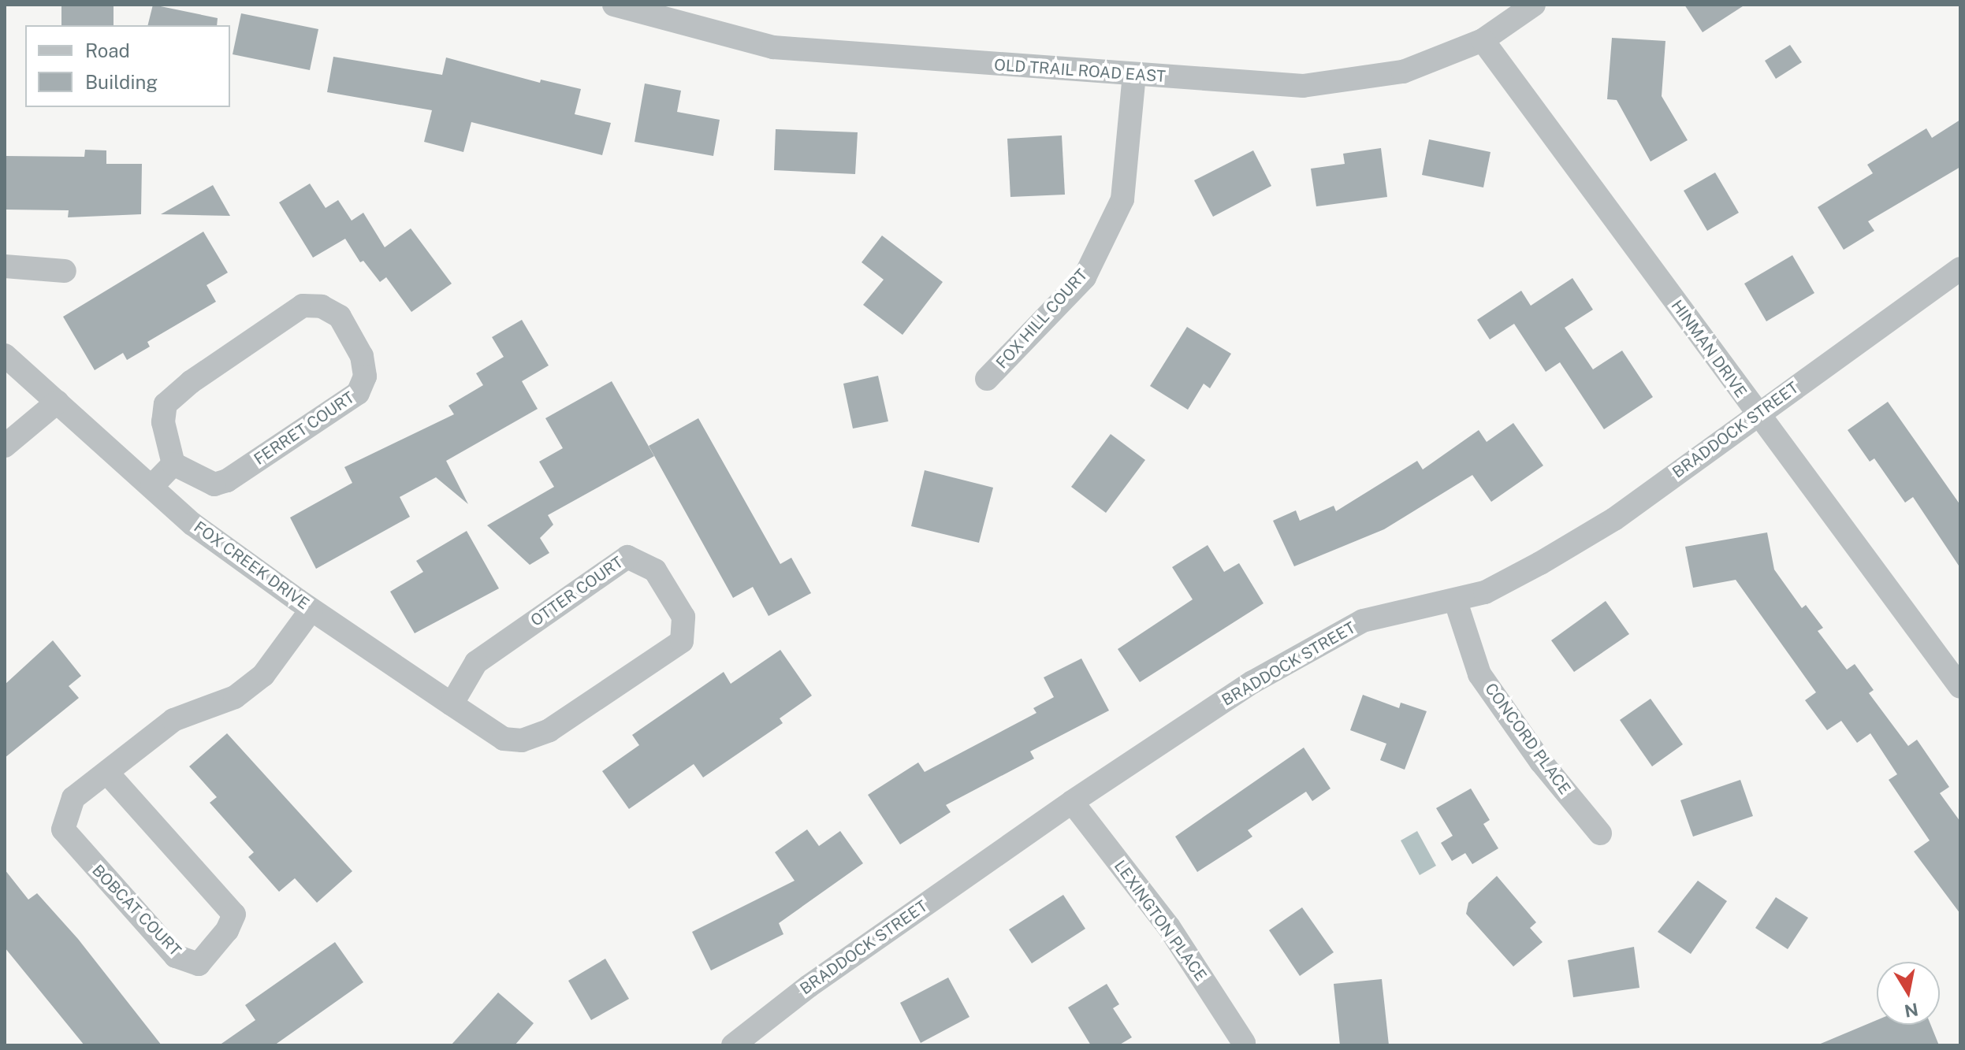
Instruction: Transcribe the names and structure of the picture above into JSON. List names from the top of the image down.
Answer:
{
  "streets": {
    "street": [
      "OLD TRAIL ROAD EAST",
      "FOX HILL COURT",
      "HINMAN DRIVE",
      "FERRET COURT",
      "BRADDOCK STREET",
      "FOX CREEK DRIVE",
      "OTTER COURT",
      "CONCORD PLACE",
      "BOBCAT COURT",
      "LEXINGTON PLACE"
    ]
  },
  "crossings": [
    ["OLD TRAIL ROAD EAST", "FOX HILL COURT"],
    ["OLD TRAIL ROAD EAST", "HINMAN DRIVE"],
    ["HINMAN DRIVE", "BRADDOCK STREET"],
    ["BRADDOCK STREET", "CONCORD PLACE"],
    ["BRADDOCK STREET", "LEXINGTON PLACE"],
    ["FOX CREEK DRIVE", "OTTER COURT"],
    ["FOX CREEK DRIVE", "BOBCAT COURT"]
  ],
  "legend": ["Road", "Building"],
  "north": "bottom"
}
